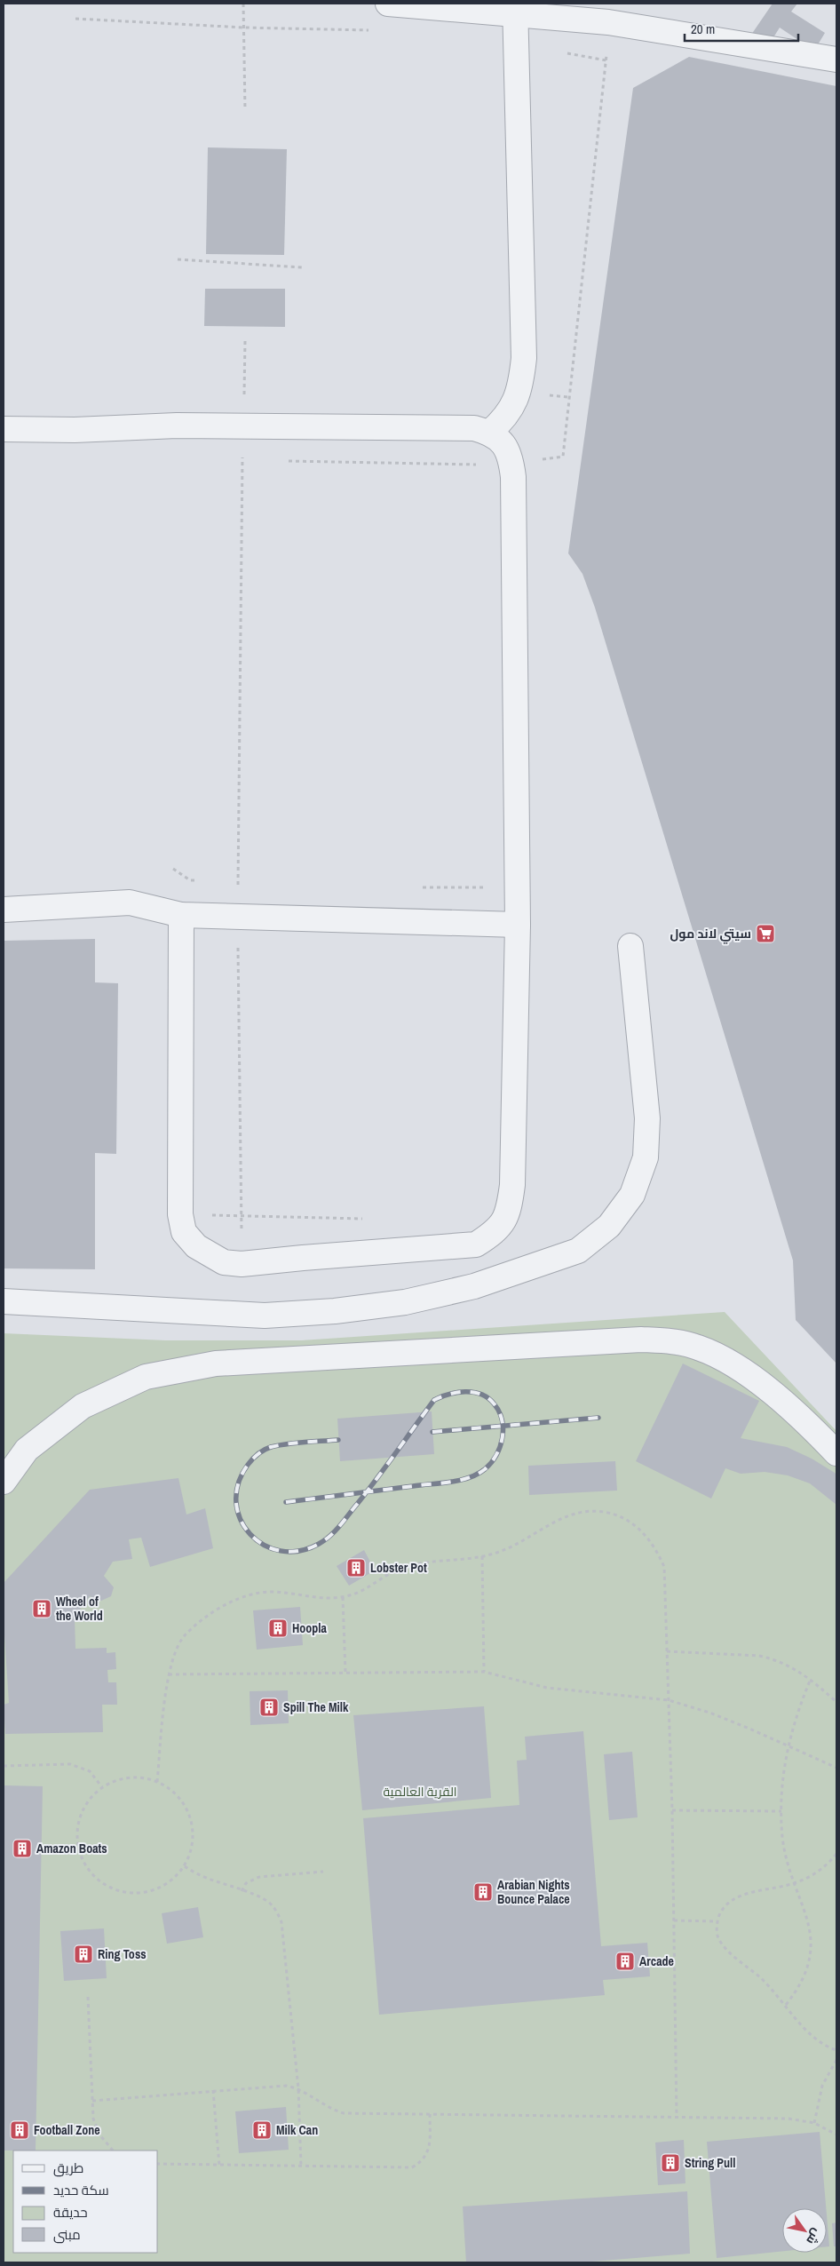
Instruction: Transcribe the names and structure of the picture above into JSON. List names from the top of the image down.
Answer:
{
  "parks": ["القرية العالمية"],
  "places": {
    "supermarket": ["سيتي لاند مول"],
    "building": [
      "Lobster Pot",
      "Wheel of the World",
      "Hoopla",
      "Spill The Milk",
      "Amazon Boats",
      "Arabian Nights Bounce Palace",
      "Ring Toss",
      "Arcade",
      "Football Zone",
      "Milk Can",
      "String Pull"
    ]
  },
  "legend": [
    "طريق",
    "سكة حديد",
    "حديقة",
    "مبنى"
  ],
  "scale_bar": "20 m",
  "north": "bottom right"
}
